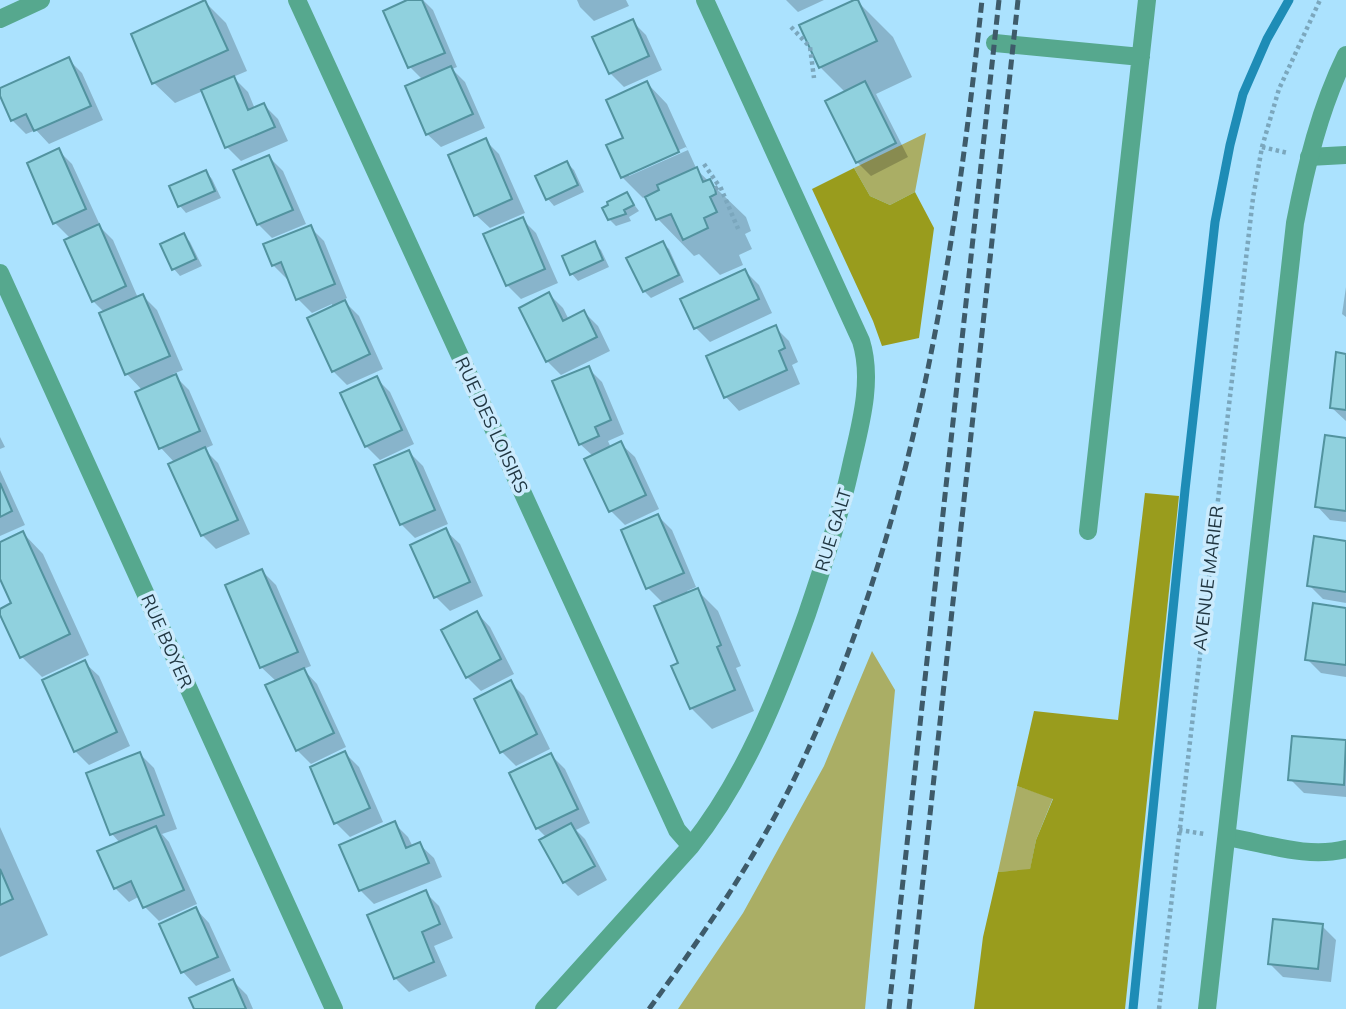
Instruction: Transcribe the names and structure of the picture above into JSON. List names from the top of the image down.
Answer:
{
  "streets": {
    "street": ["RUE DES LOISIRS", "RUE GALT", "RUE BOYER"],
    "path": ["AVENUE MARIER"]
  },
  "crossings": [
    ["RUE DES LOISIRS", "RUE GALT"]
  ]
}
